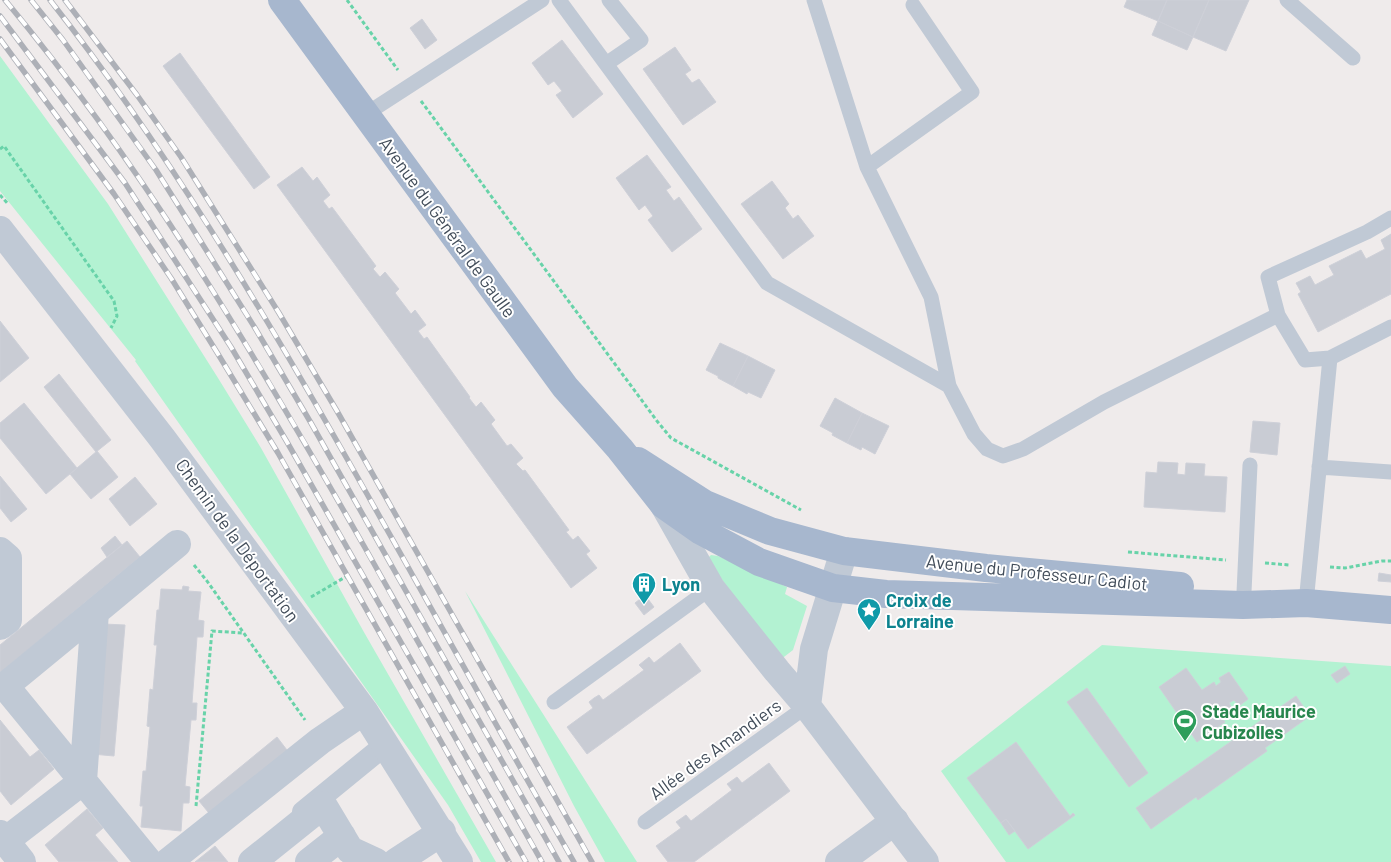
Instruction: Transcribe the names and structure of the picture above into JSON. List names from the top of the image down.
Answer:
{
  "streets": {
    "main road": ["Avenue du Général de Gaulle", "Avenue du Professeur Cadiot"],
    "street": ["Chemin de la Déportation"],
    "lane": ["Allée des Amandiers"]
  },
  "crossings": [
    ["Avenue du Général de Gaulle", "Avenue du Professeur Cadiot"],
    ["Avenue du Général de Gaulle", "Allée des Amandiers"]
  ],
  "places": {
    "building": ["Lyon"],
    "place": ["Croix de Lorraine"],
    "sports": ["Stade Maurice Cubizolles"]
  }
}
